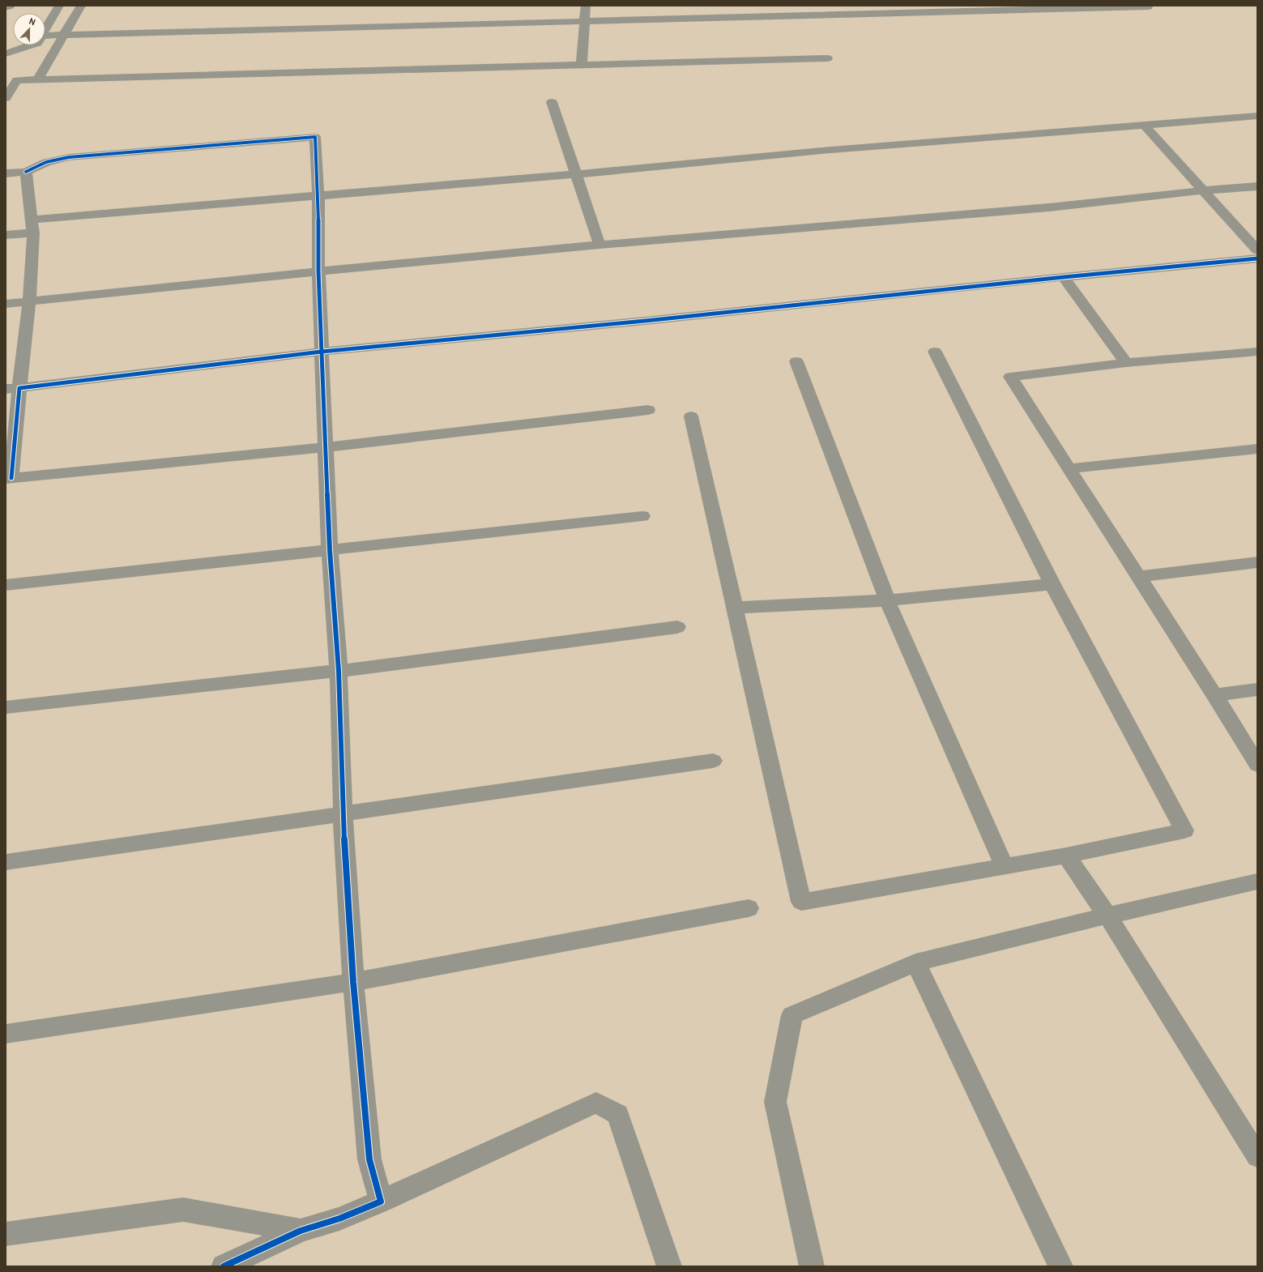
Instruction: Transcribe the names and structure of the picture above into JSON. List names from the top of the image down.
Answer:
{
  "north": "top"
}
